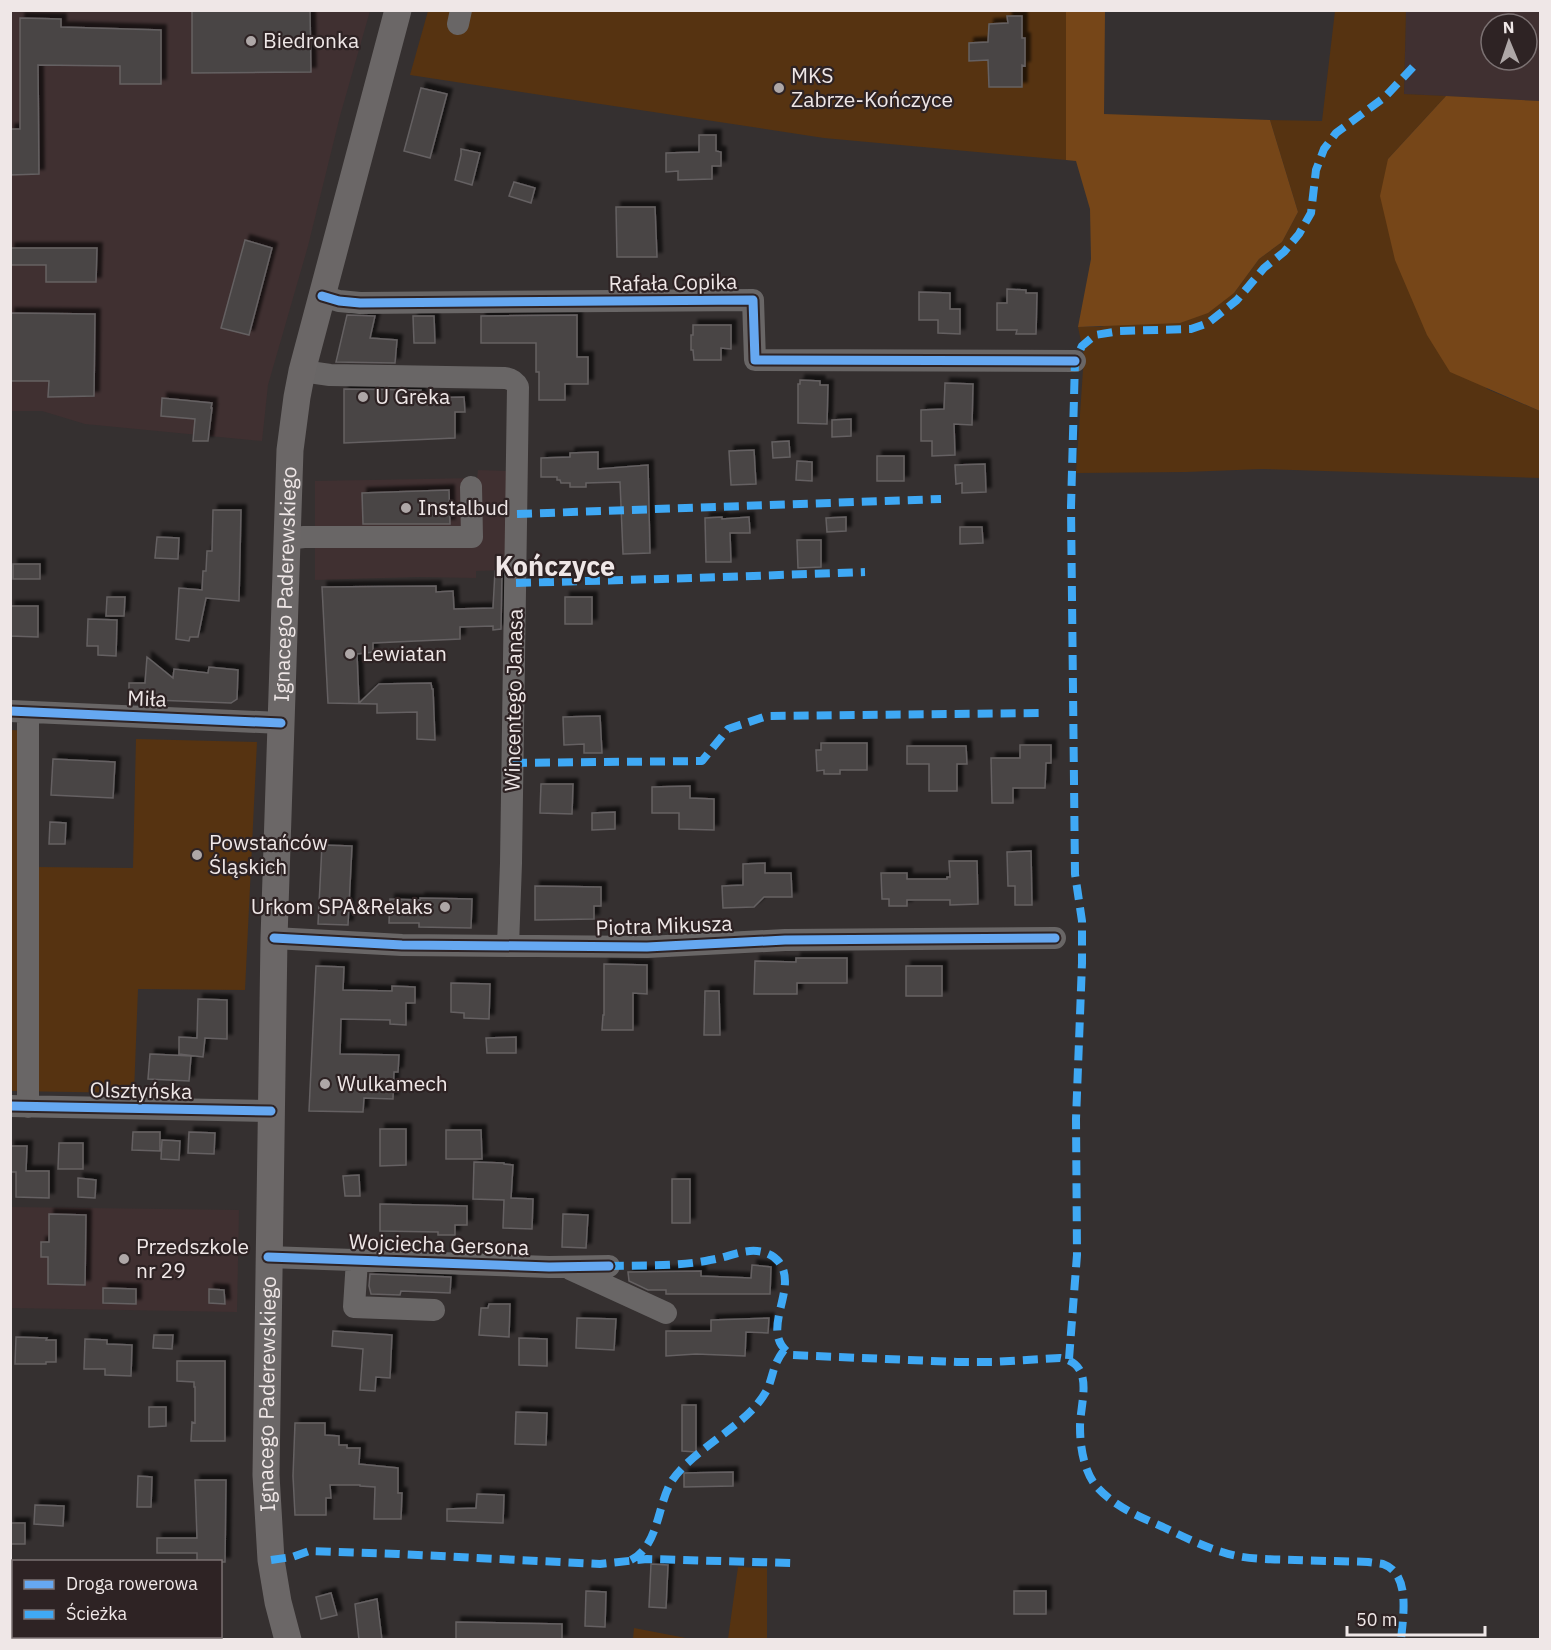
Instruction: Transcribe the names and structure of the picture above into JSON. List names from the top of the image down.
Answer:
{
  "streets": {
    "main road": ["Ignacego Paderewskiego"],
    "street": [
      "Rafała Copika",
      "Miła",
      "Wincentego Janasa",
      "Piotra Mikusza",
      "Olsztyńska",
      "Wojciecha Gersona"
    ]
  },
  "crossings": [
    ["Rafała Copika", "Ignacego Paderewskiego"],
    ["Ignacego Paderewskiego", "Miła"],
    ["Ignacego Paderewskiego", "Wincentego Janasa"],
    ["Ignacego Paderewskiego", "Piotra Mikusza"],
    ["Ignacego Paderewskiego", "Olsztyńska"],
    ["Ignacego Paderewskiego", "Wojciecha Gersona"],
    ["Wincentego Janasa", "Piotra Mikusza"]
  ],
  "districts": ["Kończyce"],
  "places": [
    "Biedronka",
    "MKS Zabrze-Kończyce",
    "U Greka",
    "Instalbud",
    "Lewiatan",
    "Powstańców Śląskich",
    "Urkom SPA&Relaks",
    "Wulkamech",
    "Przedszkole nr 29"
  ],
  "legend": ["Droga rowerowa", "Ścieżka"],
  "scale_bar": "50 m",
  "north": "top"
}
